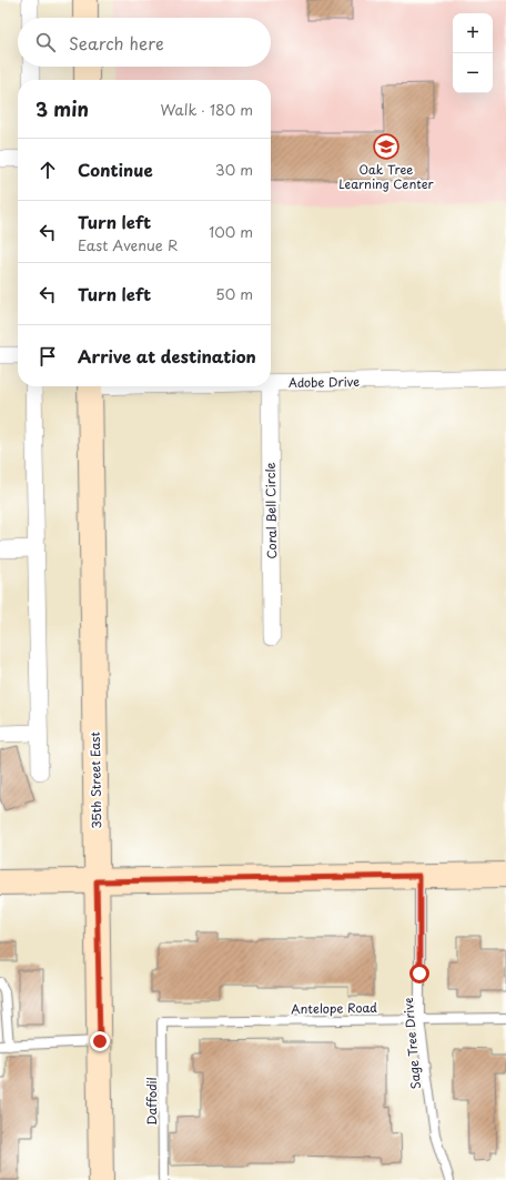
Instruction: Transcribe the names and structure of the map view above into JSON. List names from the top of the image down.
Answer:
{
  "streets": {
    "street": ["Adobe Drive", "Coral Bell Circle", "35th Street East"],
    "lane": ["Antelope Road", "Sage Tree Drive", "Daffodil"]
  },
  "crossings": [
    ["Antelope Road", "Sage Tree Drive"],
    ["Antelope Road", "Daffodil"]
  ],
  "places": {
    "school or university": ["Oak Tree Learning Center"]
  },
  "page": {
    "map_buttons": ["+", "−"],
    "search": "Search here",
    "heading": ["3 min", "Walk · 180 m"],
    "list": [
      ["Continue", "30 m"],
      ["Turn left", "East Avenue R", "100 m"],
      ["Turn left", "50 m"],
      "Arrive at destination"
    ]
  }
}
